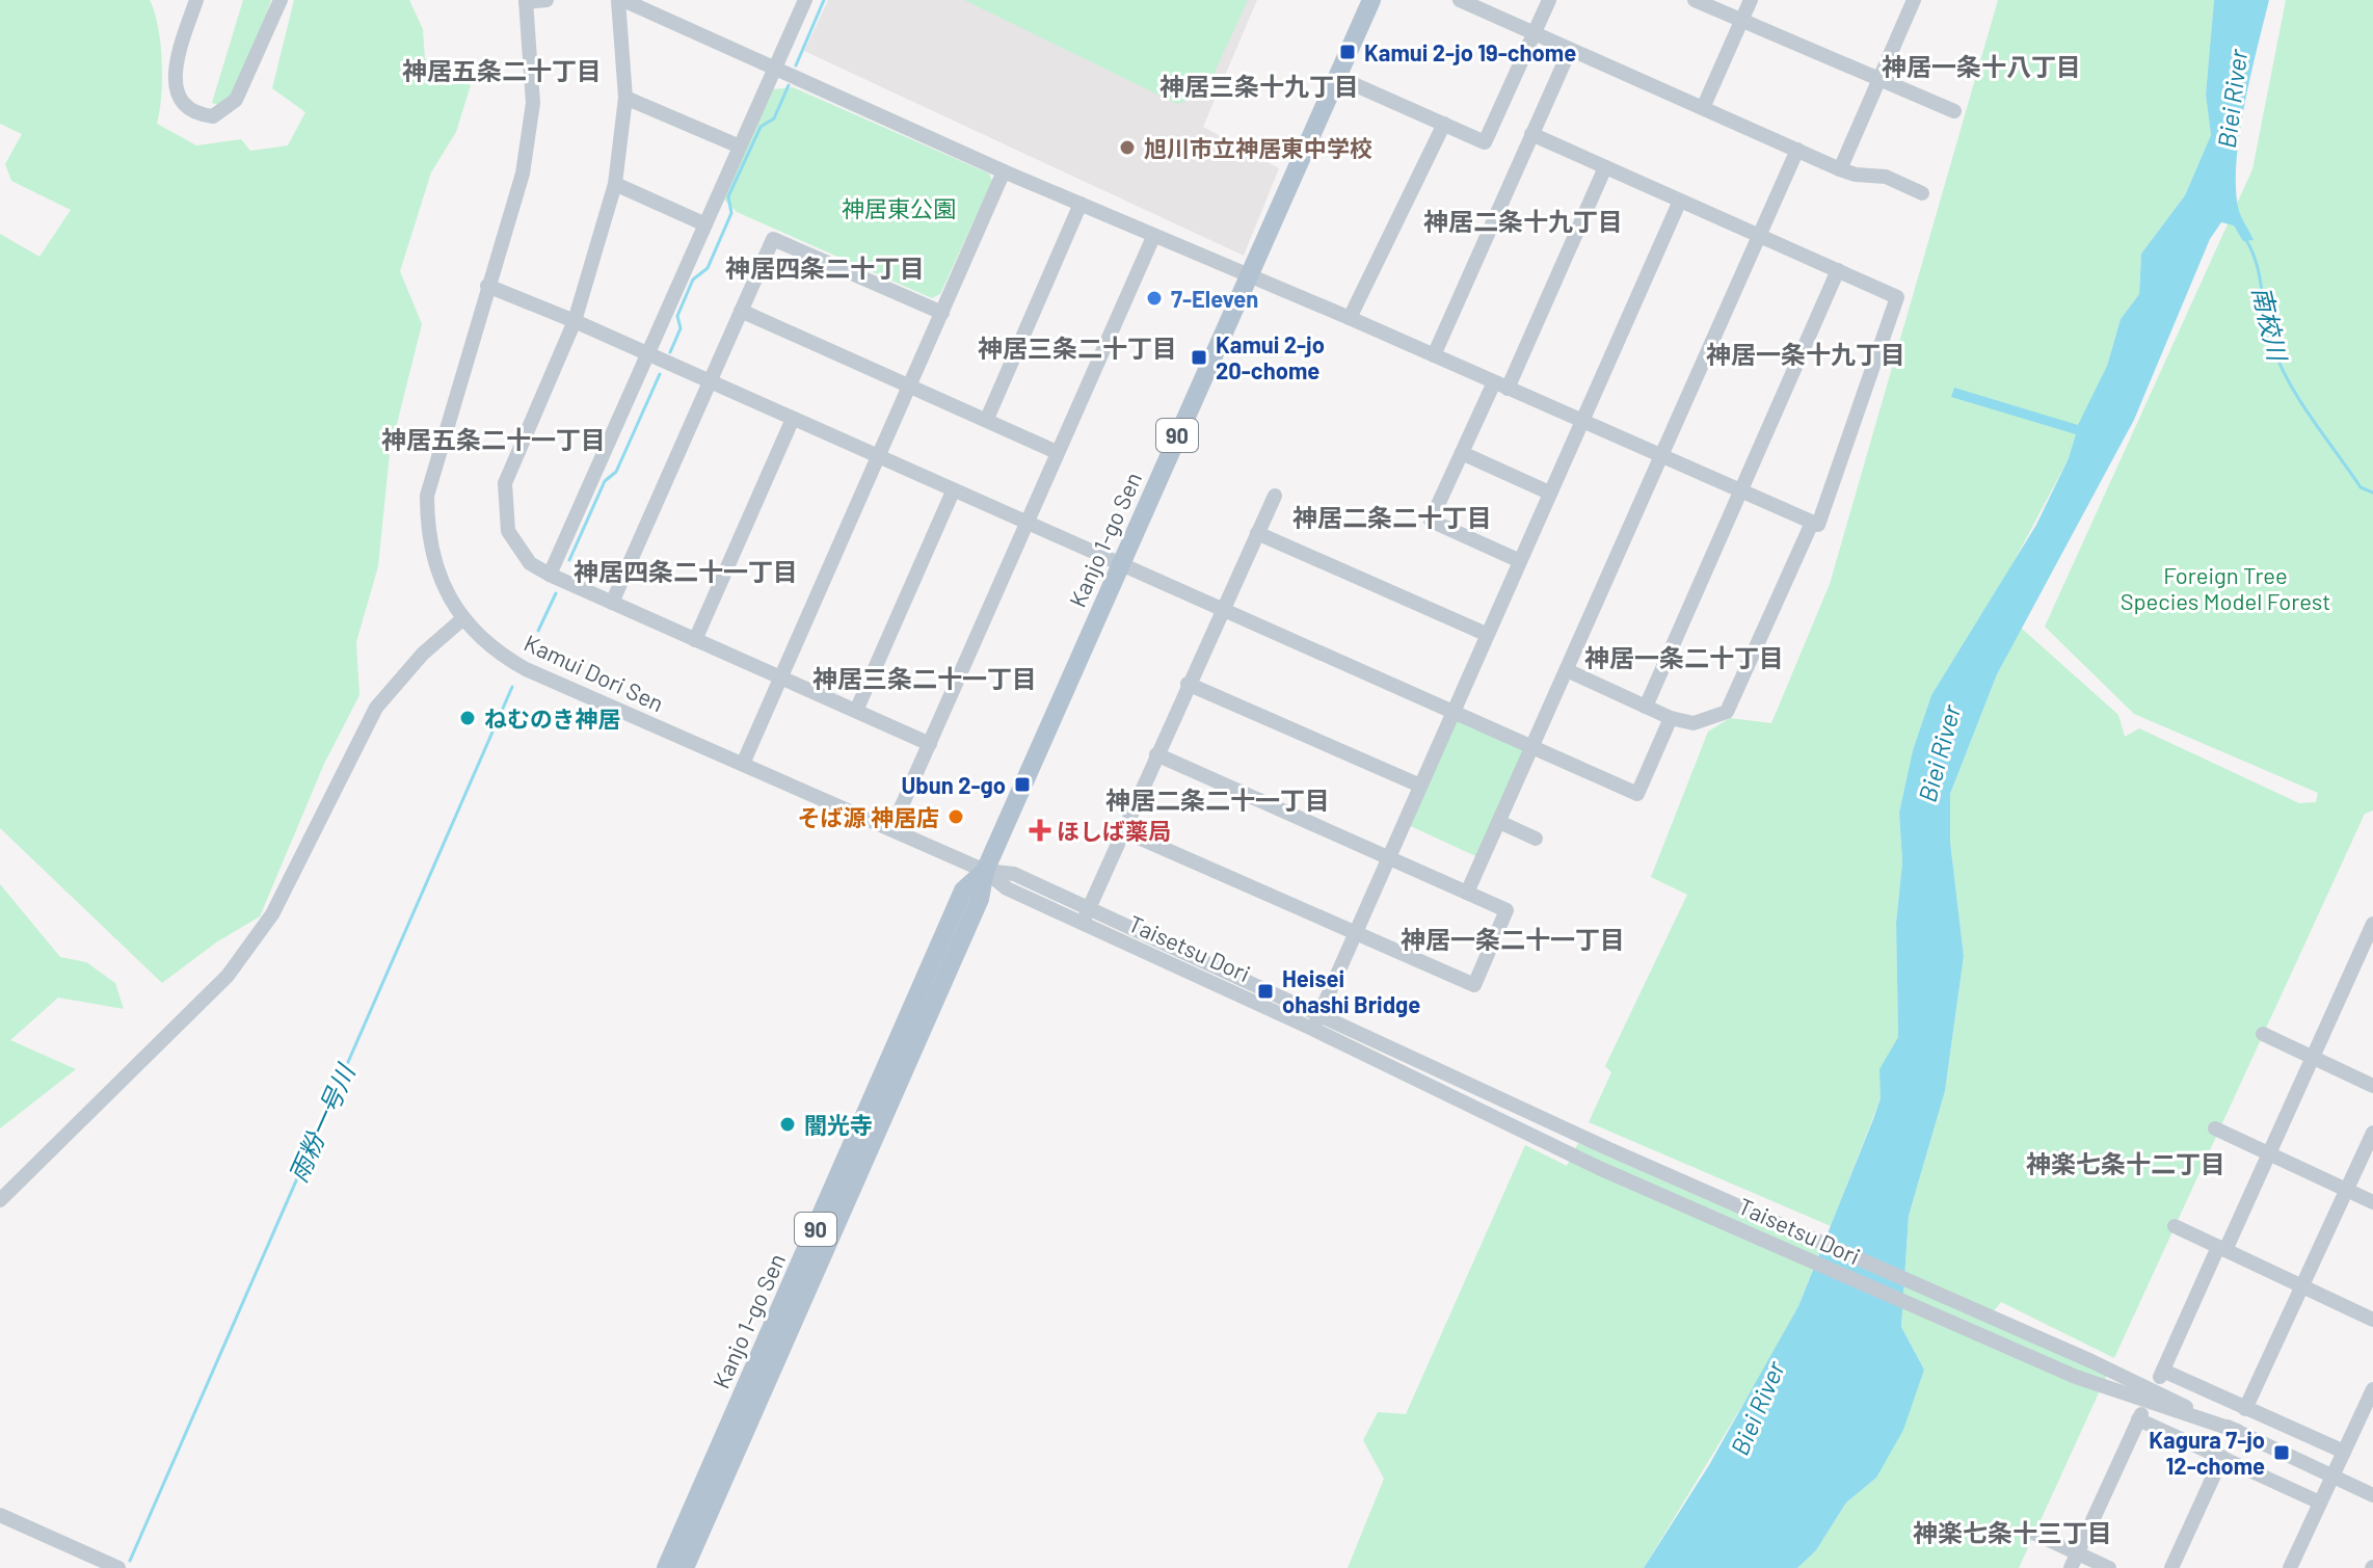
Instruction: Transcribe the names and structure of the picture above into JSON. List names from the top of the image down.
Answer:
{
  "streets": {
    "main road": ["90", "Kanjo 1-go Sen"],
    "street": ["Kamui Dori Sen", "Taisetsu Dori"]
  },
  "crossings": [
    ["Kanjo 1-go Sen", "Kamui Dori Sen"],
    ["Kanjo 1-go Sen", "Taisetsu Dori"],
    ["Kamui Dori Sen", "Taisetsu Dori"]
  ],
  "districts": [
    "神居一条十八丁目",
    "神居五条二十丁目",
    "神居三条十九丁目",
    "神居二条十九丁目",
    "神居四条二十丁目",
    "神居三条二十丁目",
    "神居一条十九丁目",
    "神居五条二十一丁目",
    "神居二条二十丁目",
    "神居四条二十一丁目",
    "神居一条二十丁目",
    "神居三条二十一丁目",
    "神居二条二十一丁目",
    "神居一条二十一丁目",
    "神楽七条十二丁目",
    "神楽七条十三丁目"
  ],
  "water": ["Biei River", "南校川", "雨粉一号川"],
  "parks": ["神居東公園", "Foreign Tree Species Model Forest"],
  "places": {
    "transit": [
      "Kamui 2-jo 19-chome",
      "Kamui 2-jo 20-chome",
      "Ubun 2-go",
      "Heisei ohashi Bridge",
      "Kagura 7-jo 12-chome"
    ],
    "other": [
      "旭川市立神居東中学校",
      "7-Eleven",
      "ねむのき神居",
      "そば源 神居店",
      "闇光寺"
    ],
    "health": ["ほしば薬局"]
  }
}
